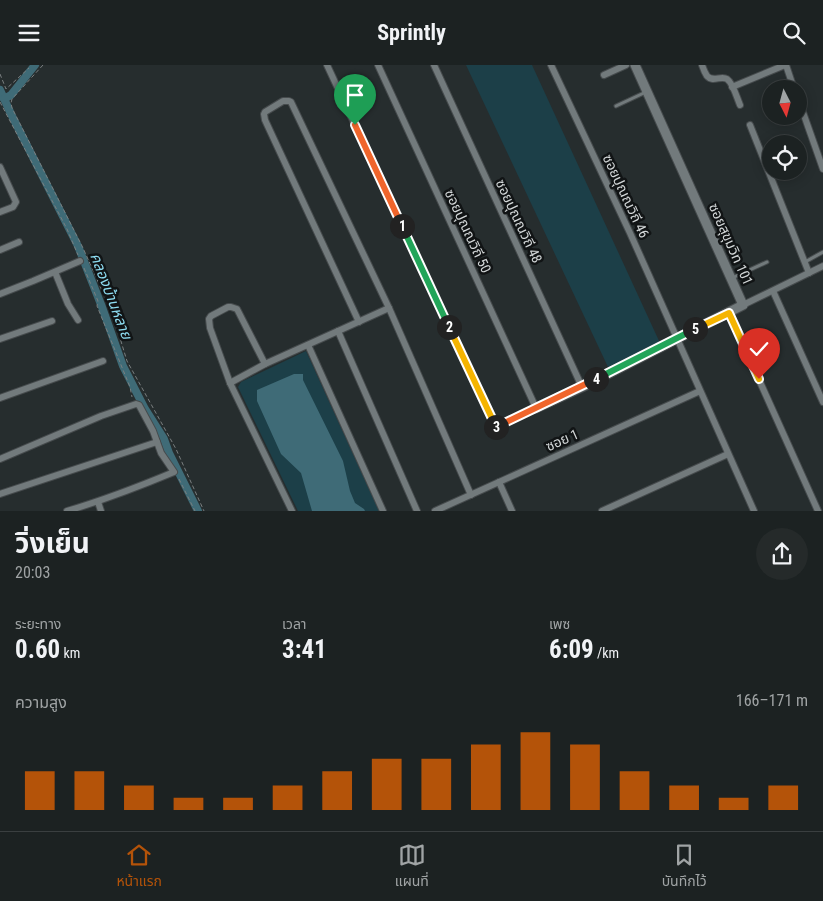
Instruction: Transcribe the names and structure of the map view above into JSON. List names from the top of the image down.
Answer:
{
  "streets": {
    "street": [
      "ซอยปุณณวิถี 46",
      "ซอยปุณณวิถี 48",
      "ซอยปุณณวิถี 50",
      "ซอยสุขุมวิท 101",
      "ซอย 1"
    ]
  },
  "crossings": [
    ["ซอยปุณณวิถี 46", "ซอยสุขุมวิท 101"],
    ["ซอยปุณณวิถี 46", "ซอย 1"],
    ["ซอยปุณณวิถี 48", "ซอยสุขุมวิท 101"],
    ["ซอยปุณณวิถี 50", "ซอยสุขุมวิท 101"]
  ],
  "water": ["คลองบ้านหลาย"],
  "north": "bottom",
  "page": {
    "header": "Sprintly",
    "pins": [
      "1",
      "2",
      "5",
      "4",
      "3"
    ],
    "heading": ["วิ่งเย็น", "20:03"],
    "stats": [
      ["ระยะทาง", "0.60 km"],
      ["เวลา", "3:41"],
      ["เพซ", "6:09 /km"]
    ],
    "chart": ["ความสูง", "166–171 m"],
    "tabs": ["หน้าแรก", "แผนที่", "บันทึกไว้"]
  }
}
